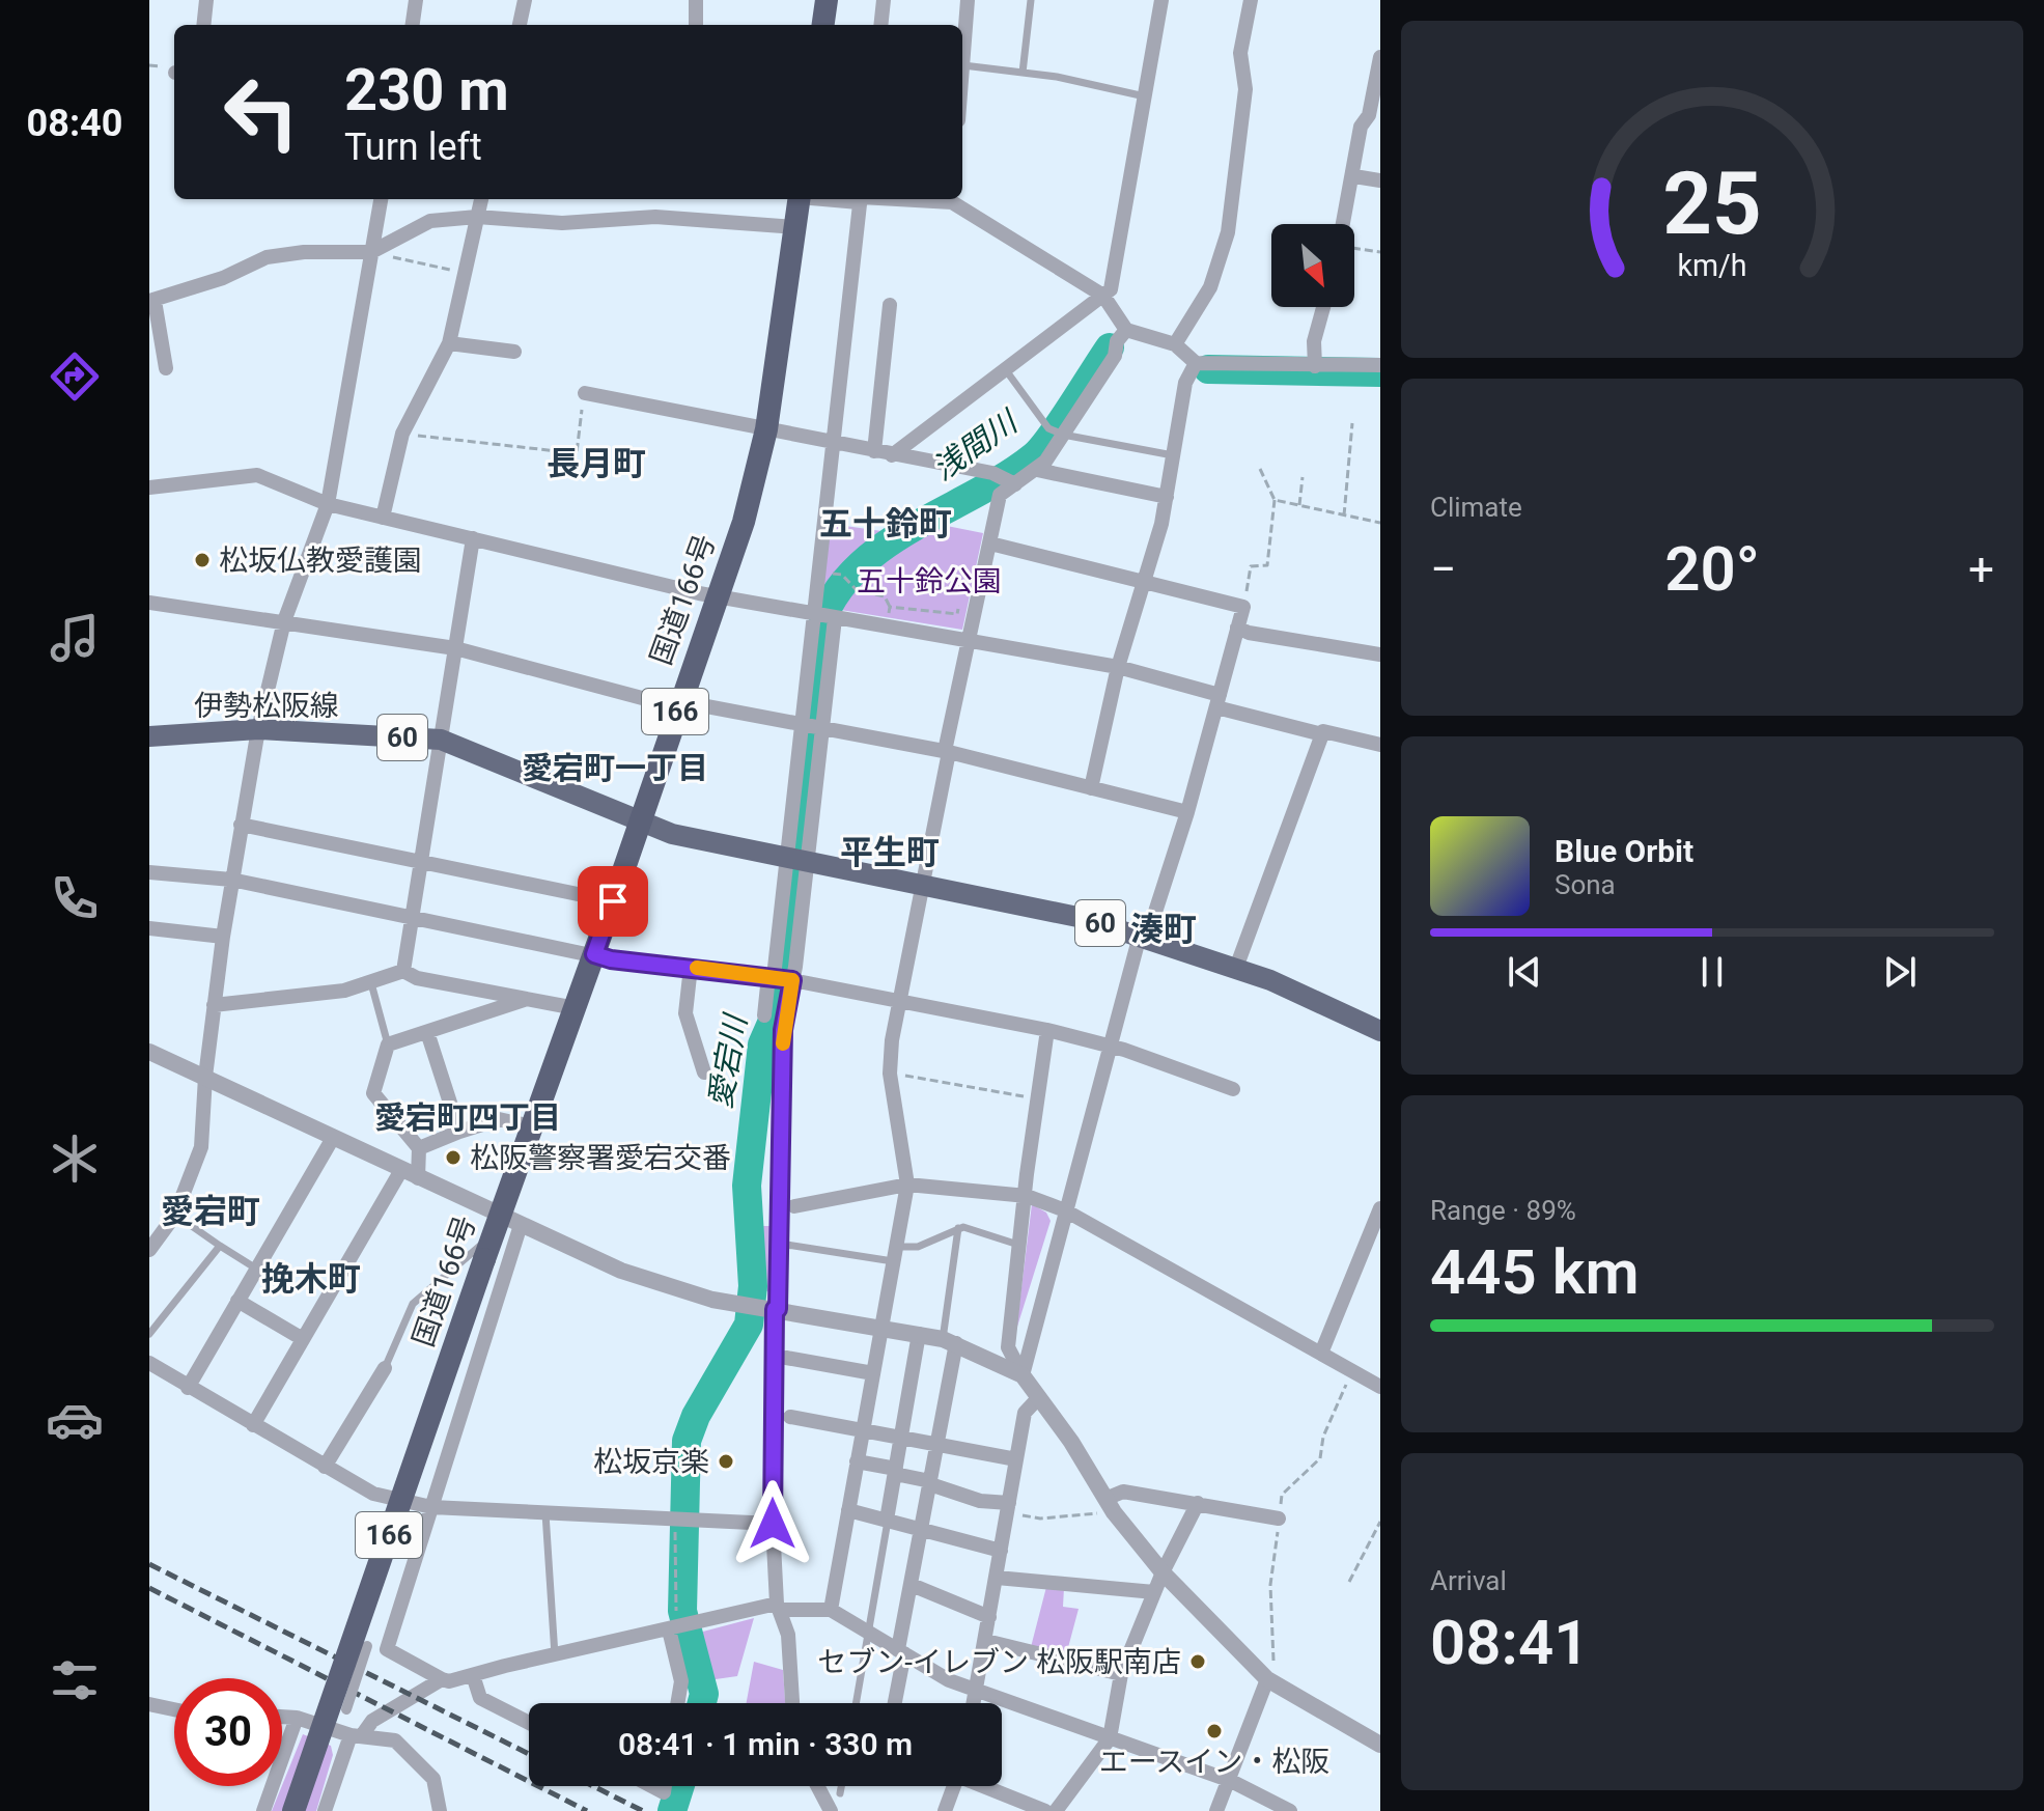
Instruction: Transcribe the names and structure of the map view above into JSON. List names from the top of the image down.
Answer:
{
  "streets": {
    "highway": ["国道166号", "166"],
    "main road": ["伊勢松阪線", "60"]
  },
  "crossings": [
    ["国道166号", "伊勢松阪線"]
  ],
  "districts": [
    "長月町",
    "五十鈴町",
    "愛宕町一丁目",
    "平生町",
    "湊町",
    "愛宕町四丁目",
    "愛宕町",
    "挽木町"
  ],
  "water": ["浅間川", "愛宕川"],
  "parks": ["五十鈴公園"],
  "places": [
    "松坂仏教愛護園",
    "松阪警察署愛宕交番",
    "松坂京楽",
    "セブン-イレブン 松阪駅南店",
    "エースイン・松阪"
  ],
  "north": "bottom right",
  "page": {
    "tabs": "08:40",
    "turn": ["230 m", "Turn left"],
    "tile": [
      "Climate",
      ["Range · 89%", "445 km"],
      ["Arrival", "08:41"]
    ],
    "heat": ["−", "20°", "+"],
    "song": ["Blue Orbit", "Sona"],
    "limit": "30",
    "trip": "08:41 · 1 min · 330 m",
    "gauge": ["25", "km/h"]
  }
}
